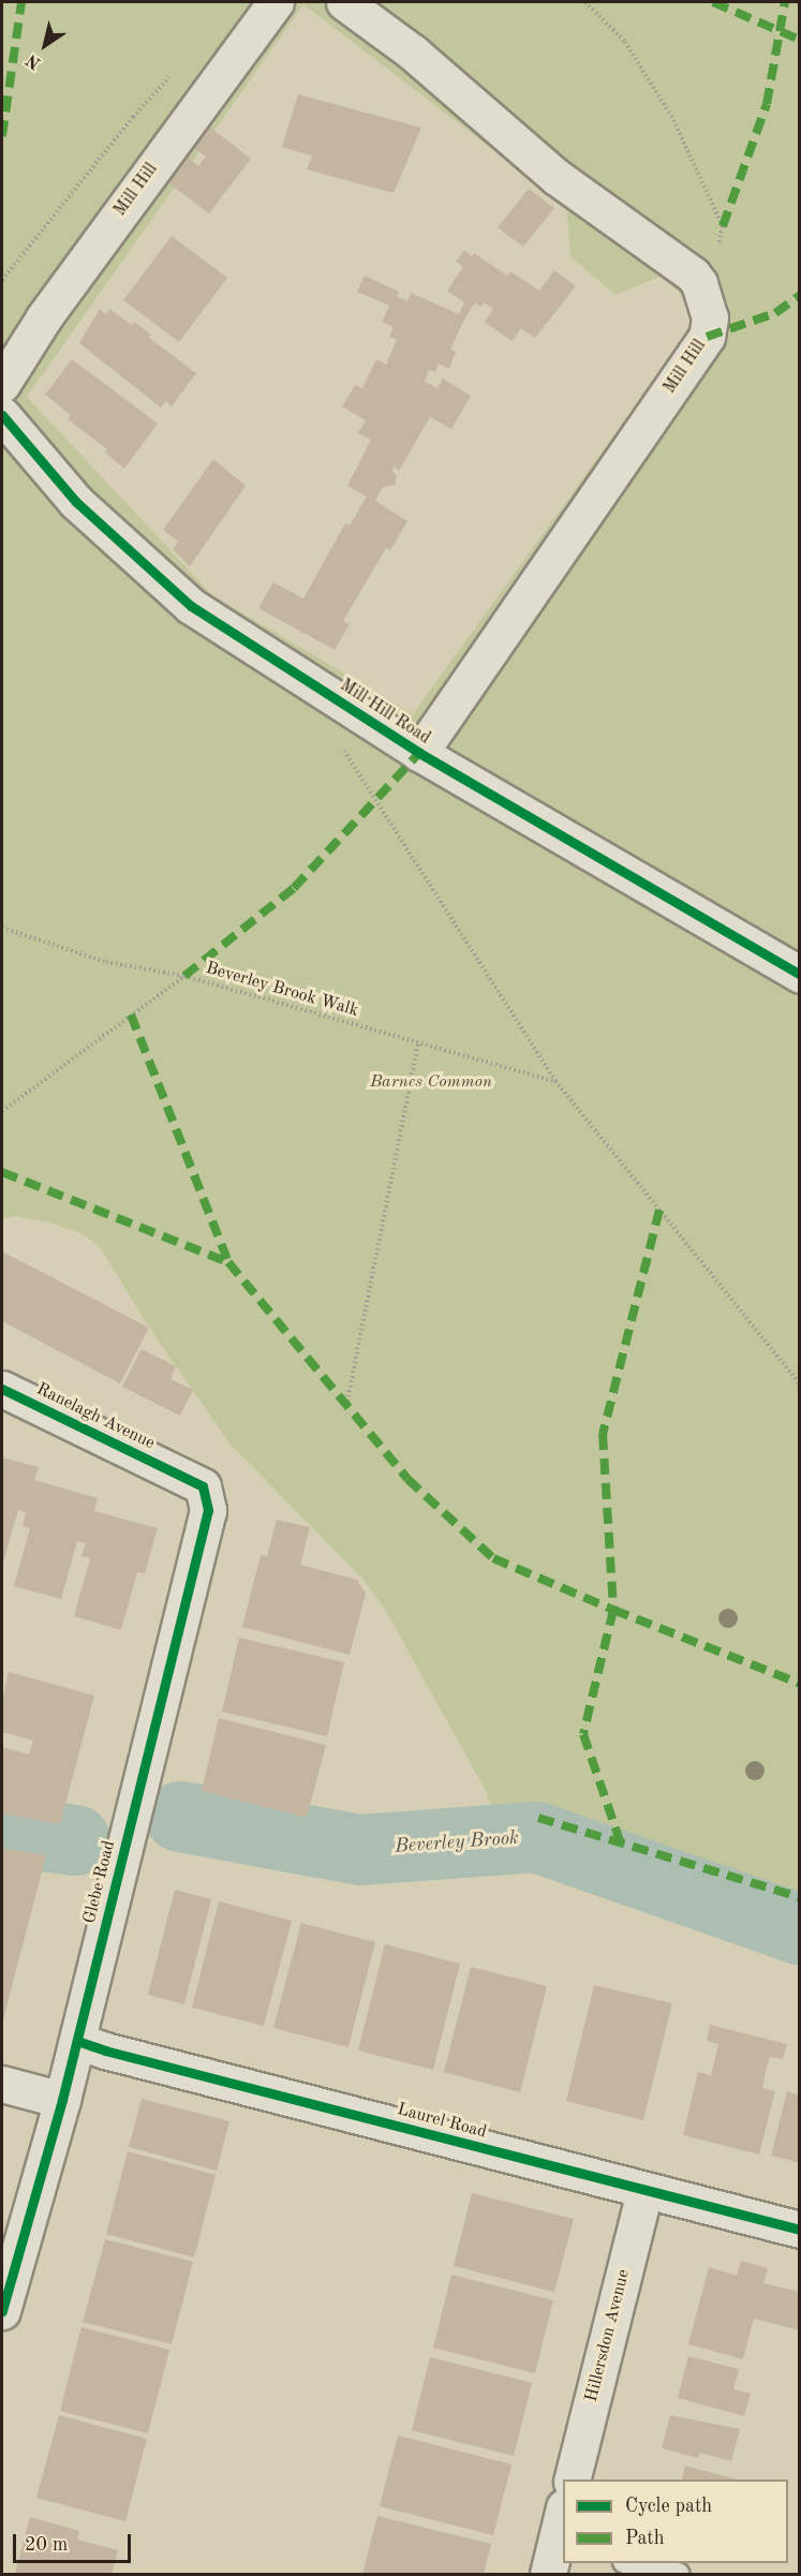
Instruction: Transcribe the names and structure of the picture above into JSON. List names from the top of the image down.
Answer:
{
  "streets": {
    "street": [
      "Mill Hill",
      "Mill Hill Road",
      "Ranelagh Avenue",
      "Glebe Road",
      "Laurel Road",
      "Hillersdon Avenue"
    ],
    "path": ["Beverley Brook Walk"]
  },
  "crossings": [
    ["Mill Hill", "Mill Hill Road"],
    ["Ranelagh Avenue", "Glebe Road"],
    ["Glebe Road", "Laurel Road"],
    ["Laurel Road", "Hillersdon Avenue"]
  ],
  "water": ["Beverley Brook"],
  "parks": ["Barnes Common"],
  "legend": ["Cycle path", "Path"],
  "scale_bar": "20 m",
  "north": "bottom left"
}
